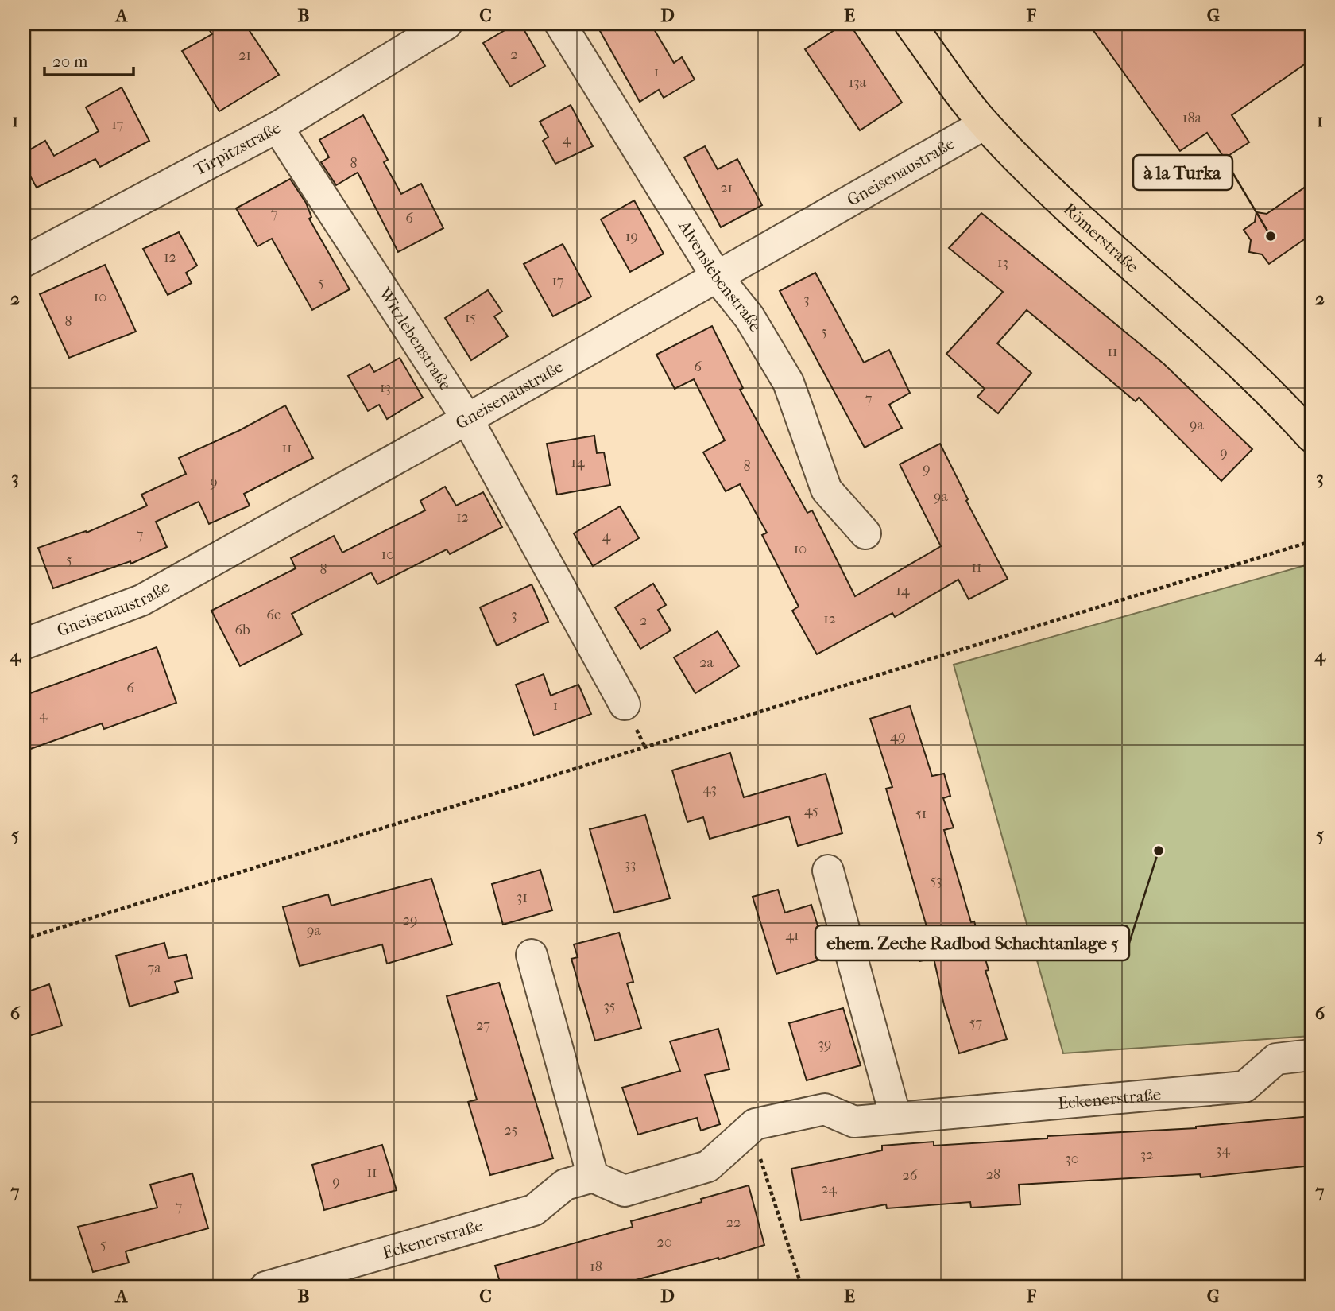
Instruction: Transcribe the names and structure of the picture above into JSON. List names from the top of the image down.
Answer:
{
  "streets": {
    "main road": ["Römerstraße"],
    "street": [
      "Tirpitzstraße",
      "Gneisenaustraße",
      "Alvenslebenstraße",
      "Witzlebenstraße",
      "Eckenerstraße"
    ]
  },
  "crossings": [
    ["Tirpitzstraße", "Witzlebenstraße"],
    ["Gneisenaustraße", "Römerstraße"],
    ["Gneisenaustraße", "Alvenslebenstraße"],
    ["Gneisenaustraße", "Witzlebenstraße"]
  ],
  "places": ["à la Turka", "ehem. Zeche Radbod Schachtanlage 5"],
  "house_numbers": [
    "2",
    "21",
    "1",
    "13a",
    "18a",
    "17",
    "4",
    "8",
    "21",
    "7",
    "6",
    "19",
    "12",
    "13",
    "17",
    "5",
    "10",
    "3",
    "15",
    "8",
    "5",
    "11",
    "6",
    "13",
    "7",
    "9a",
    "11",
    "9",
    "14",
    "8",
    "9",
    "9",
    "9a",
    "12",
    "7",
    "4",
    "10",
    "10",
    "5",
    "11",
    "8",
    "14",
    "6c",
    "3",
    "12",
    "2",
    "6b",
    "2a",
    "6",
    "1",
    "4",
    "49",
    "43",
    "45",
    "51",
    "33",
    "53",
    "31",
    "29",
    "9a",
    "41",
    "7a",
    "35",
    "57",
    "27",
    "39",
    "25",
    "34",
    "32",
    "30",
    "11",
    "28",
    "26",
    "9",
    "24",
    "7",
    "22",
    "20",
    "5",
    "18"
  ],
  "scale_bar": "20 m",
  "grid": {
    "columns": [
      "A",
      "B",
      "C",
      "D",
      "E",
      "F",
      "G"
    ],
    "rows": [
      "1",
      "2",
      "3",
      "4",
      "5",
      "6",
      "7"
    ]
  }
}
